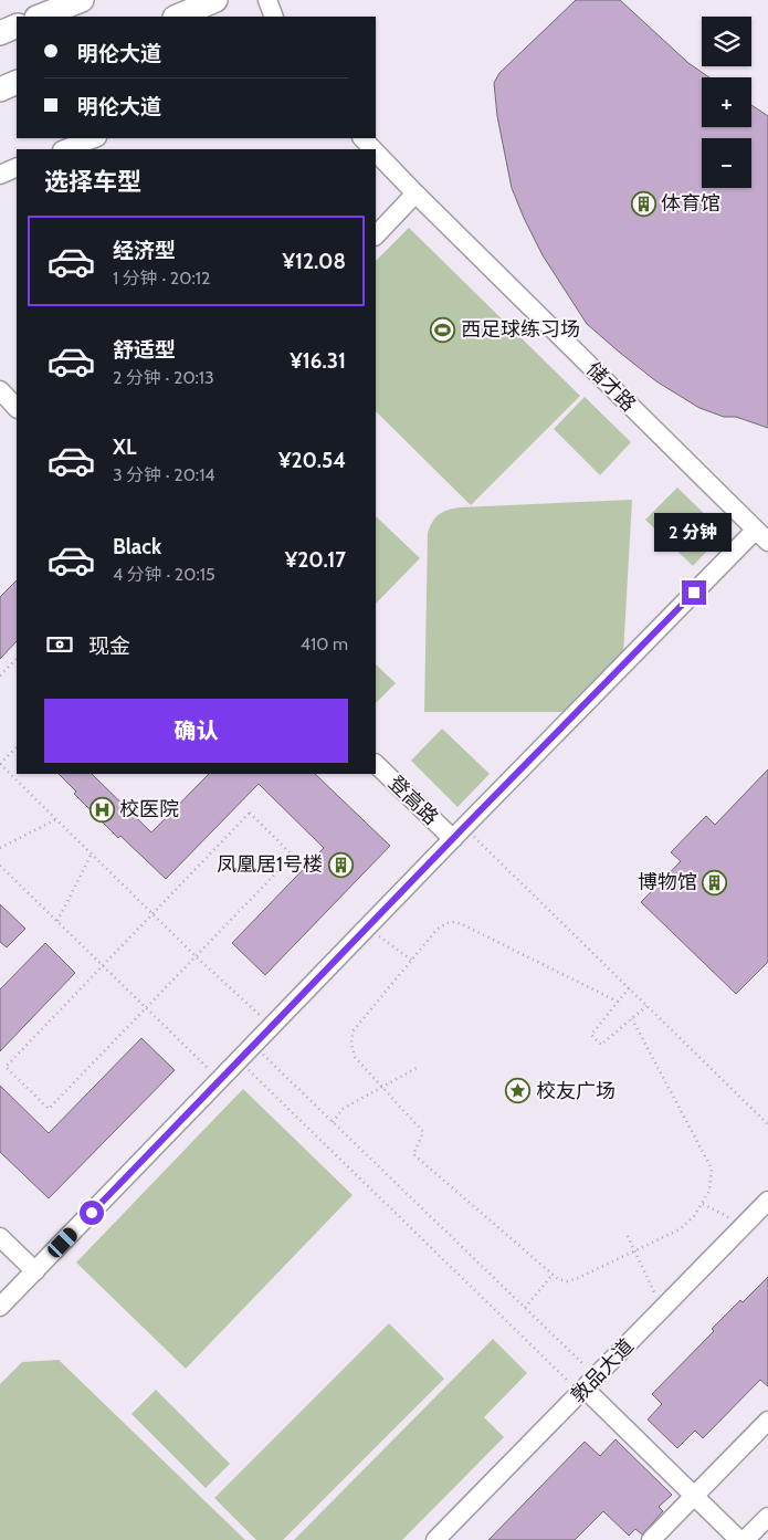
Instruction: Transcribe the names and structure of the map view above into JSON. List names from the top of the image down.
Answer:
{
  "streets": {
    "lane": ["储才路", "登高路", "敦品大道"]
  },
  "places": {
    "building": ["体育馆", "凤凰居1号楼", "博物馆"],
    "sports": ["西足球练习场"],
    "hospital": ["校医院"],
    "place": ["校友广场"]
  },
  "page": {
    "map_buttons": ["+", "−"],
    "banner": ["明伦大道", "明伦大道"],
    "heading": "选择车型",
    "list": [
      {
        "name": "经济型",
        "note": "1 分钟 · 20:12",
        "value": "¥12.08"
      },
      {
        "name": "舒适型",
        "note": "2 分钟 · 20:13",
        "value": "¥16.31"
      },
      {
        "name": "XL",
        "note": "3 分钟 · 20:14",
        "value": "¥20.54"
      },
      {
        "name": "Black",
        "note": "4 分钟 · 20:15",
        "value": "¥20.17"
      }
    ],
    "bubble": "2 分钟",
    "pay": ["现金", "410 m"],
    "buttons": "确认"
  }
}
